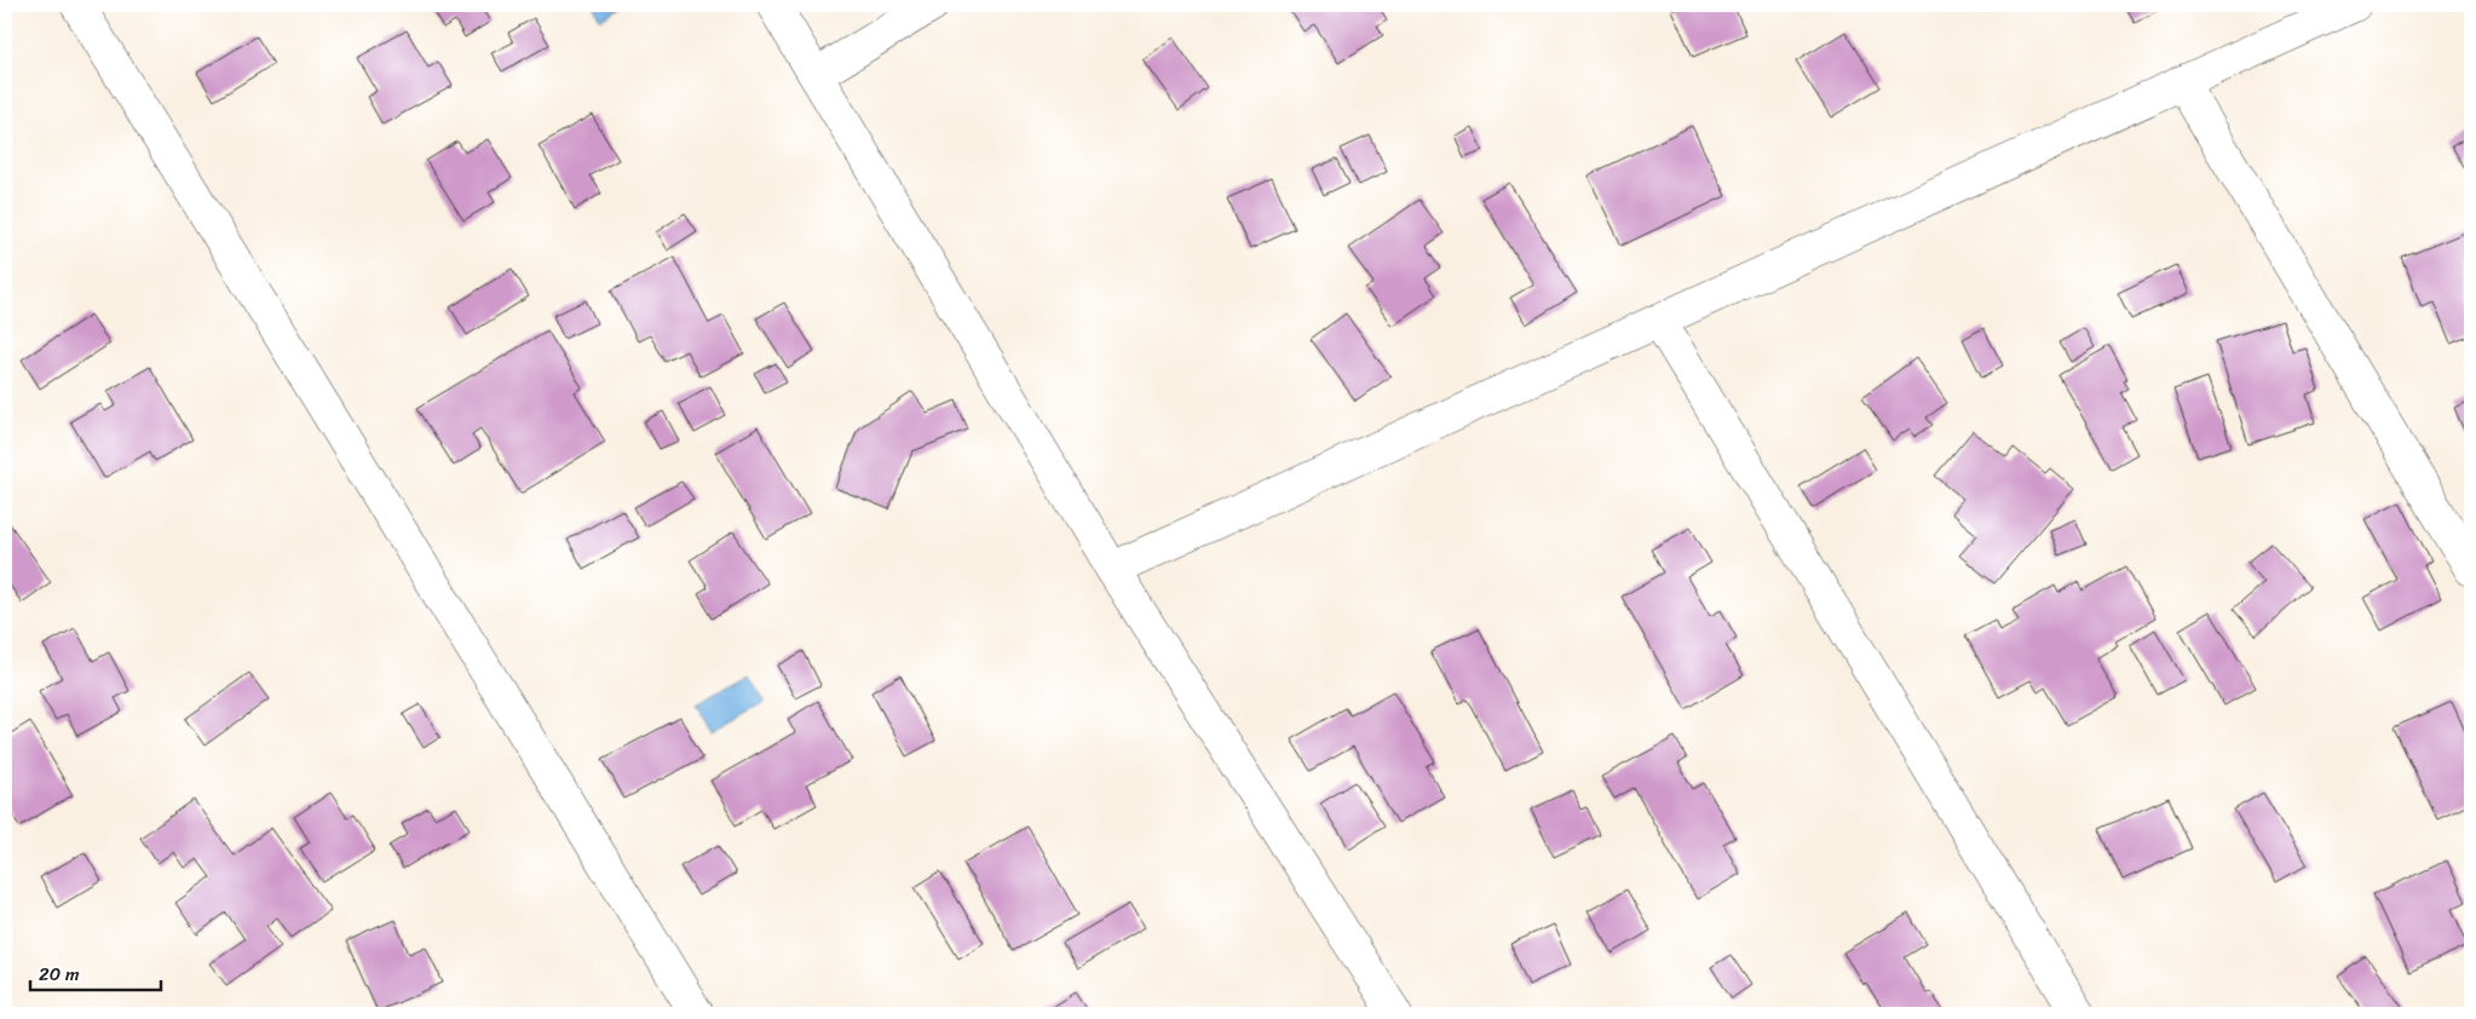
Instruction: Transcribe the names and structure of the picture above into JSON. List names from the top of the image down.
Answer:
{
  "scale_bar": "20 m"
}
